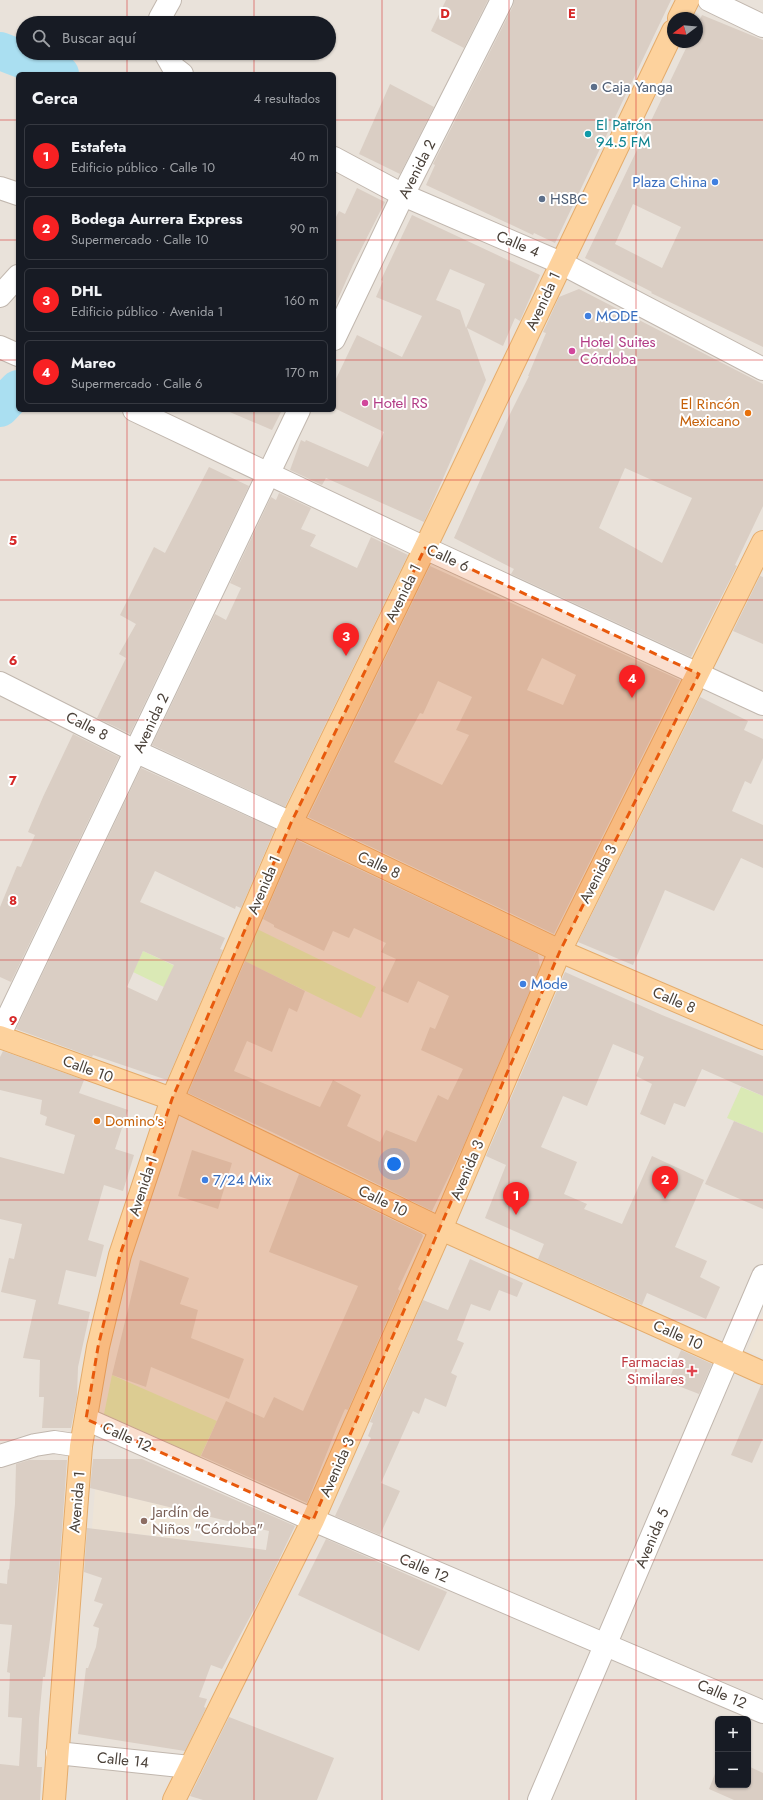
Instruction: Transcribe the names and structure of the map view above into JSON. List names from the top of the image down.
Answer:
{
  "streets": {
    "main road": [
      "Avenida 1",
      "Calle 8",
      "Avenida 3",
      "Calle 10"
    ],
    "street": [
      "Avenida 2",
      "Calle 4",
      "Calle 6",
      "Calle 12",
      "Avenida 5",
      "Calle 14"
    ]
  },
  "crossings": [
    ["Avenida 2", "Calle 4"],
    ["Avenida 2", "Calle 6"],
    ["Avenida 2", "Calle 8"],
    ["Calle 4", "Avenida 1"],
    ["Avenida 1", "Calle 6"],
    ["Avenida 1", "Calle 8"],
    ["Avenida 1", "Calle 10"],
    ["Avenida 1", "Calle 12"],
    ["Avenida 1", "Calle 14"],
    ["Calle 6", "Avenida 3"],
    ["Calle 8", "Avenida 3"],
    ["Avenida 3", "Calle 10"],
    ["Avenida 3", "Calle 12"],
    ["Avenida 3", "Calle 14"],
    ["Calle 10", "Avenida 5"],
    ["Calle 12", "Avenida 5"]
  ],
  "places": {
    "other": [
      "Caja Yanga",
      "El Patrón 94.5 FM",
      "Plaza China",
      "HSBC",
      "MODE",
      "Hotel Suites Córdoba",
      "Hotel RS",
      "El Rincón Mexicano",
      "Mode",
      "Domino's",
      "7/24 Mix",
      "Jardín de Niños \"Córdoba\""
    ],
    "health": ["Farmacias Similares"]
  },
  "north": "left",
  "page": {
    "search": "Buscar aquí",
    "heading": ["Cerca", "4 resultados"],
    "list": [
      {
        "mark": "1",
        "name": "Estafeta",
        "note": "Edificio público · Calle 10",
        "value": "40 m"
      },
      {
        "mark": "2",
        "name": "Bodega Aurrera Express",
        "note": "Supermercado · Calle 10",
        "value": "90 m"
      },
      {
        "mark": "3",
        "name": "DHL",
        "note": "Edificio público · Avenida 1",
        "value": "160 m"
      },
      {
        "mark": "4",
        "name": "Mareo",
        "note": "Supermercado · Calle 6",
        "value": "170 m"
      }
    ],
    "pins": [
      "3",
      "4",
      "2",
      "1"
    ],
    "map_buttons": ["+", "−"]
  },
  "grid": {
    "columns": ["D", "E"],
    "rows": [
      "5",
      "6",
      "7",
      "8",
      "9"
    ]
  }
}
